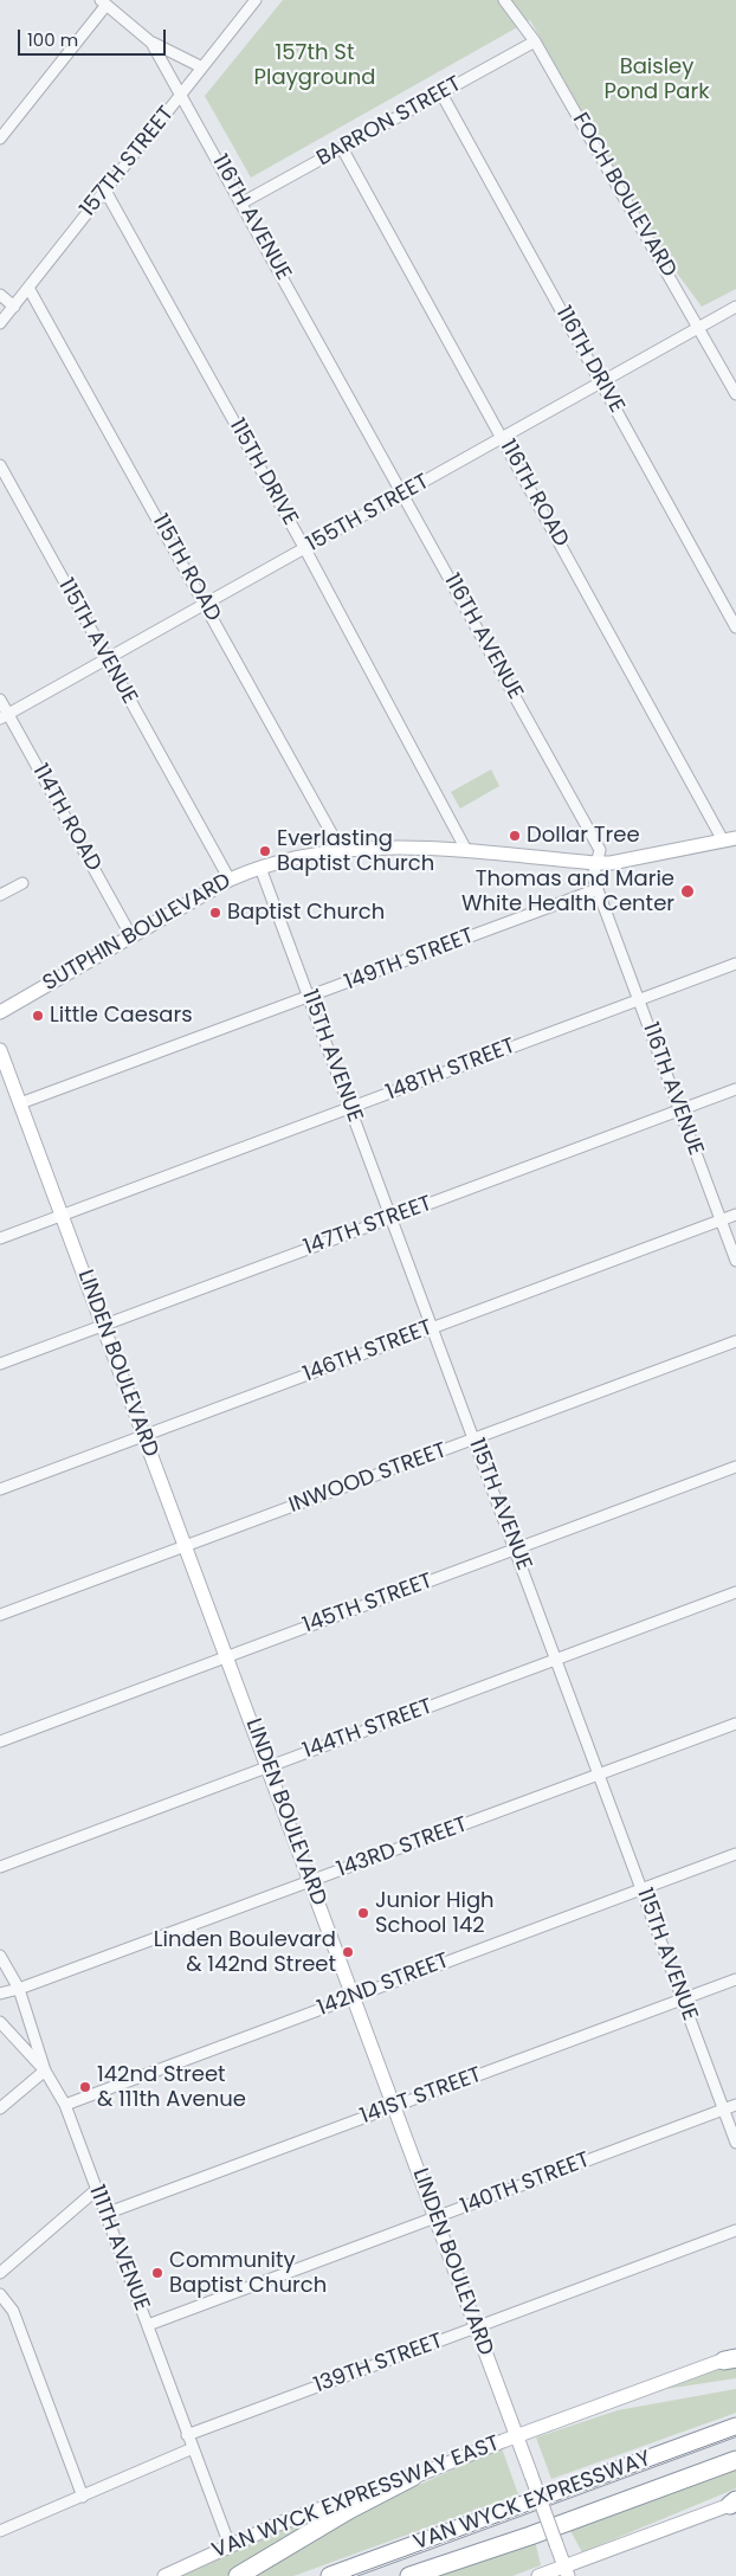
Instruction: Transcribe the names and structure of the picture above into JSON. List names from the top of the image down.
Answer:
{
  "streets": {
    "highway": ["VAN WYCK EXPRESSWAY"],
    "main road": ["SUTPHIN BOULEVARD", "LINDEN BOULEVARD", "VAN WYCK EXPRESSWAY EAST"],
    "street": [
      "BARRON STREET",
      "157TH STREET",
      "FOCH BOULEVARD",
      "116TH AVENUE",
      "116TH DRIVE",
      "115TH DRIVE",
      "116TH ROAD",
      "155TH STREET",
      "115TH ROAD",
      "115TH AVENUE",
      "114TH ROAD",
      "149TH STREET",
      "148TH STREET",
      "147TH STREET",
      "146TH STREET",
      "INWOOD STREET",
      "145TH STREET",
      "144TH STREET",
      "143RD STREET",
      "142ND STREET",
      "141ST STREET",
      "140TH STREET",
      "111TH AVENUE",
      "139TH STREET"
    ]
  },
  "crossings": [
    ["BARRON STREET", "FOCH BOULEVARD"],
    ["BARRON STREET", "116TH AVENUE"],
    ["BARRON STREET", "116TH DRIVE"],
    ["BARRON STREET", "116TH ROAD"],
    ["157TH STREET", "116TH AVENUE"],
    ["157TH STREET", "115TH DRIVE"],
    ["157TH STREET", "115TH ROAD"],
    ["FOCH BOULEVARD", "155TH STREET"],
    ["116TH AVENUE", "155TH STREET"],
    ["116TH AVENUE", "SUTPHIN BOULEVARD"],
    ["116TH AVENUE", "149TH STREET"],
    ["116TH AVENUE", "148TH STREET"],
    ["116TH AVENUE", "147TH STREET"],
    ["116TH AVENUE", "146TH STREET"],
    ["116TH DRIVE", "155TH STREET"],
    ["115TH DRIVE", "155TH STREET"],
    ["115TH DRIVE", "SUTPHIN BOULEVARD"],
    ["116TH ROAD", "155TH STREET"],
    ["116TH ROAD", "SUTPHIN BOULEVARD"],
    ["155TH STREET", "115TH ROAD"],
    ["155TH STREET", "115TH AVENUE"],
    ["155TH STREET", "114TH ROAD"],
    ["115TH ROAD", "SUTPHIN BOULEVARD"],
    ["115TH AVENUE", "SUTPHIN BOULEVARD"],
    ["115TH AVENUE", "149TH STREET"],
    ["115TH AVENUE", "148TH STREET"],
    ["115TH AVENUE", "147TH STREET"],
    ["115TH AVENUE", "146TH STREET"],
    ["115TH AVENUE", "INWOOD STREET"],
    ["115TH AVENUE", "145TH STREET"],
    ["115TH AVENUE", "144TH STREET"],
    ["115TH AVENUE", "143RD STREET"],
    ["115TH AVENUE", "142ND STREET"],
    ["115TH AVENUE", "141ST STREET"],
    ["115TH AVENUE", "140TH STREET"],
    ["114TH ROAD", "SUTPHIN BOULEVARD"],
    ["149TH STREET", "LINDEN BOULEVARD"],
    ["148TH STREET", "LINDEN BOULEVARD"],
    ["147TH STREET", "LINDEN BOULEVARD"],
    ["146TH STREET", "LINDEN BOULEVARD"],
    ["LINDEN BOULEVARD", "INWOOD STREET"],
    ["LINDEN BOULEVARD", "145TH STREET"],
    ["LINDEN BOULEVARD", "144TH STREET"],
    ["LINDEN BOULEVARD", "143RD STREET"],
    ["LINDEN BOULEVARD", "142ND STREET"],
    ["LINDEN BOULEVARD", "141ST STREET"],
    ["LINDEN BOULEVARD", "140TH STREET"],
    ["LINDEN BOULEVARD", "139TH STREET"],
    ["LINDEN BOULEVARD", "VAN WYCK EXPRESSWAY EAST"],
    ["143RD STREET", "111TH AVENUE"],
    ["142ND STREET", "111TH AVENUE"],
    ["141ST STREET", "111TH AVENUE"],
    ["140TH STREET", "111TH AVENUE"],
    ["111TH AVENUE", "139TH STREET"],
    ["111TH AVENUE", "VAN WYCK EXPRESSWAY EAST"]
  ],
  "parks": ["157th St Playground", "Baisley Pond Park"],
  "places": [
    "Dollar Tree",
    "Everlasting Baptist Church",
    "Thomas and Marie White Health Center",
    "Baptist Church",
    "Little Caesars",
    "Junior High School 142",
    "Linden Boulevard & 142nd Street",
    "142nd Street & 111th Avenue",
    "Community Baptist Church"
  ],
  "scale_bar": "100 m"
}
